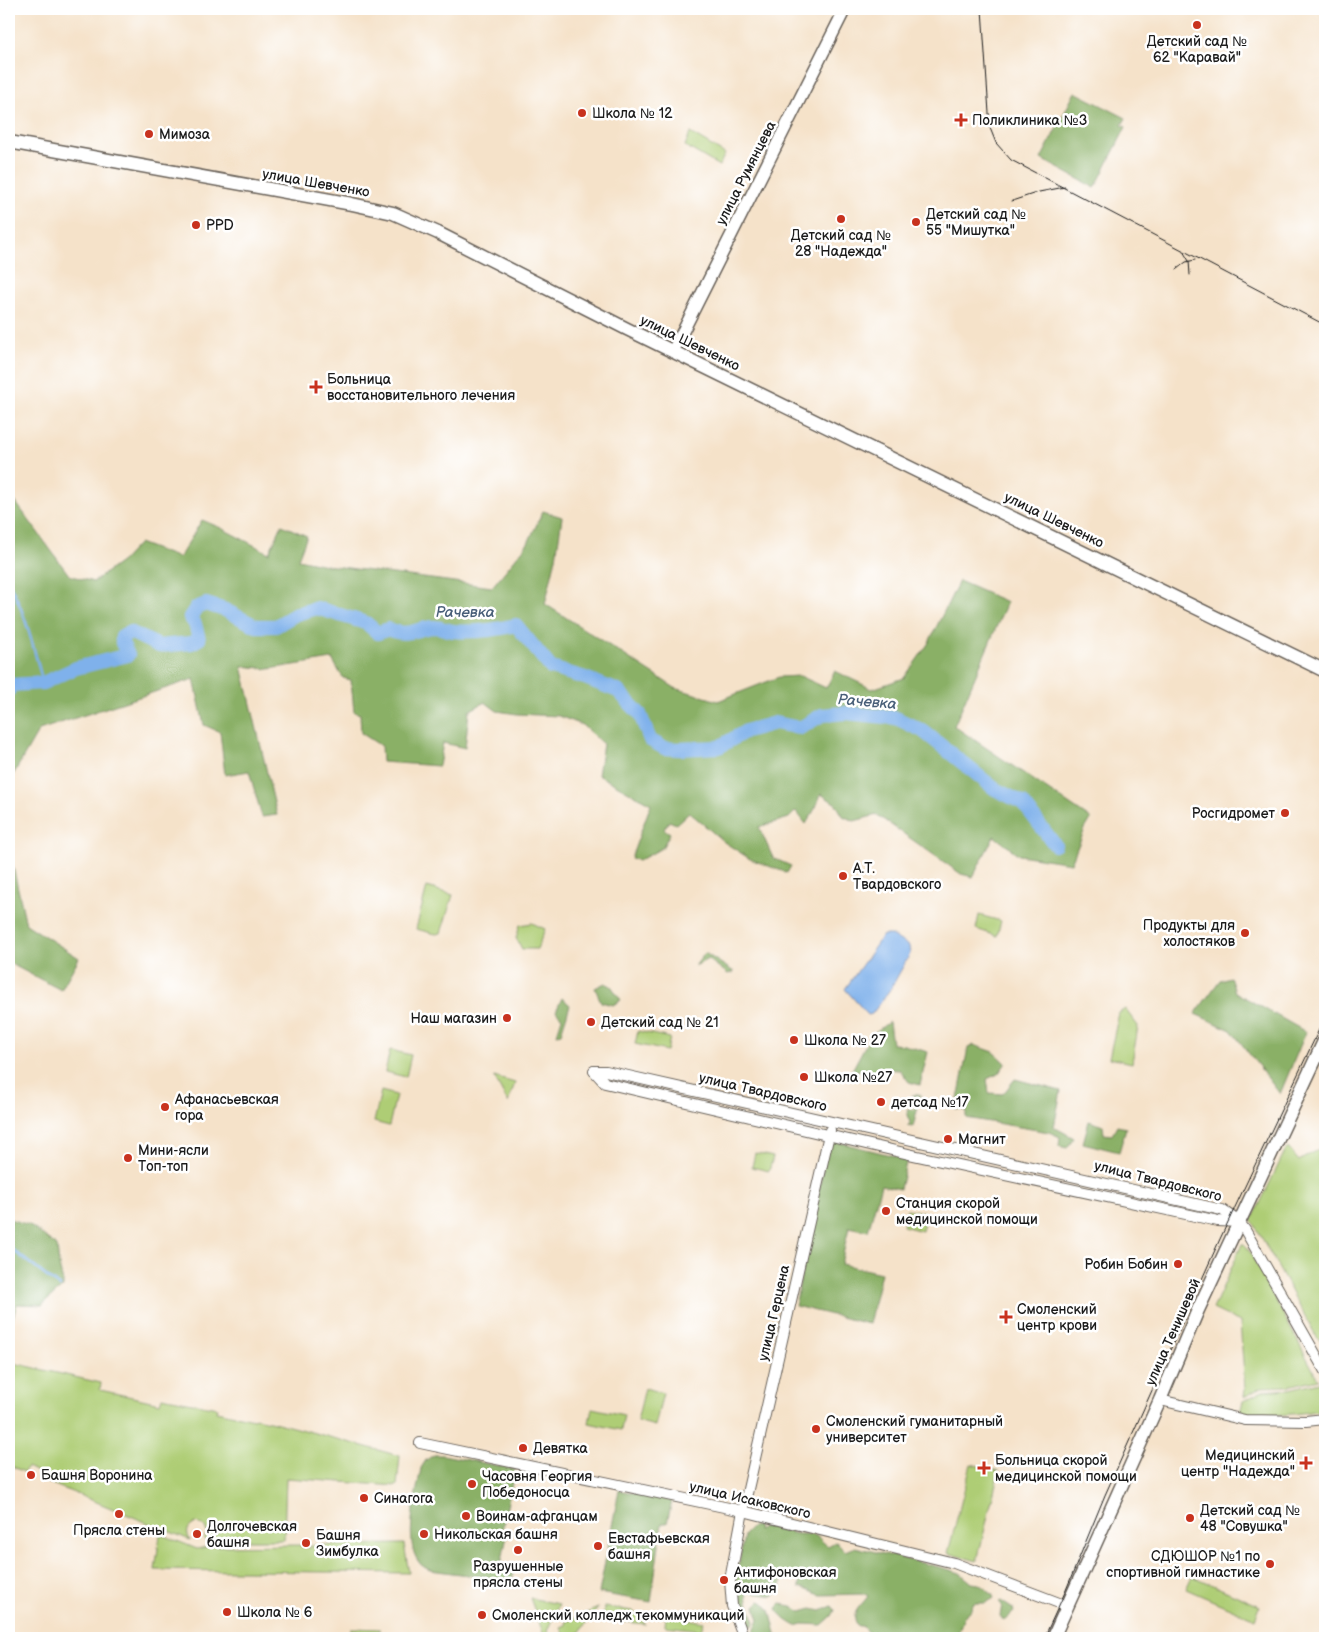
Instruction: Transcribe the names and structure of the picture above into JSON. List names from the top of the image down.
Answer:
{
  "streets": {
    "main road": ["улица Румянцева", "улица Шевченко", "улица Тенишевой"],
    "street": ["улица Твардовского", "улица Герцена", "улица Исаковского"]
  },
  "crossings": [
    ["улица Румянцева", "улица Шевченко"],
    ["улица Твардовского", "улица Герцена"],
    ["улица Твардовского", "улица Тенишевой"],
    ["улица Герцена", "улица Исаковского"],
    ["улица Тенишевой", "улица Исаковского"]
  ],
  "water": ["Рачевка"],
  "places": {
    "other": [
      "Детский сад № 62 \"Каравай\"",
      "Школа № 12",
      "Мимоза",
      "Детский сад № 28 \"Надежда\"",
      "Детский сад № 55 \"Мишутка\"",
      "PPD",
      "Росгидромет",
      "А.Т. Твардовского",
      "Продукты для холостяков",
      "Наш магазин",
      "Детский сад № 21",
      "Школа № 27",
      "Школа №27",
      "детсад №17",
      "Афанасьевская гора",
      "Магнит",
      "Мини-ясли Топ-топ",
      "Станция скорой медицинской помощи",
      "Робин Бобин",
      "Смоленский гуманитарный университет",
      "Девятка",
      "Башня Воронина",
      "Часовня Георгия Победоносца",
      "Синагога",
      "Прясла стены",
      "Воинам-афганцам",
      "Детский сад № 48 \"Совушка\"",
      "Долгочевская башня",
      "Никольская башня",
      "Башня Зимбулка",
      "Евстафьевская башня",
      "Разрушенные прясла стены",
      "СДЮШОР №1 по спортивной гимнастике",
      "Антифоновская башня",
      "Школа № 6",
      "Смоленский колледж текоммуникаций"
    ],
    "health": [
      "Поликлиника №3",
      "Больница восстановительного лечения",
      "Смоленский центр крови",
      "Медицинский центр \"Надежда\"",
      "Больница скорой медицинской помощи"
    ]
  }
}
